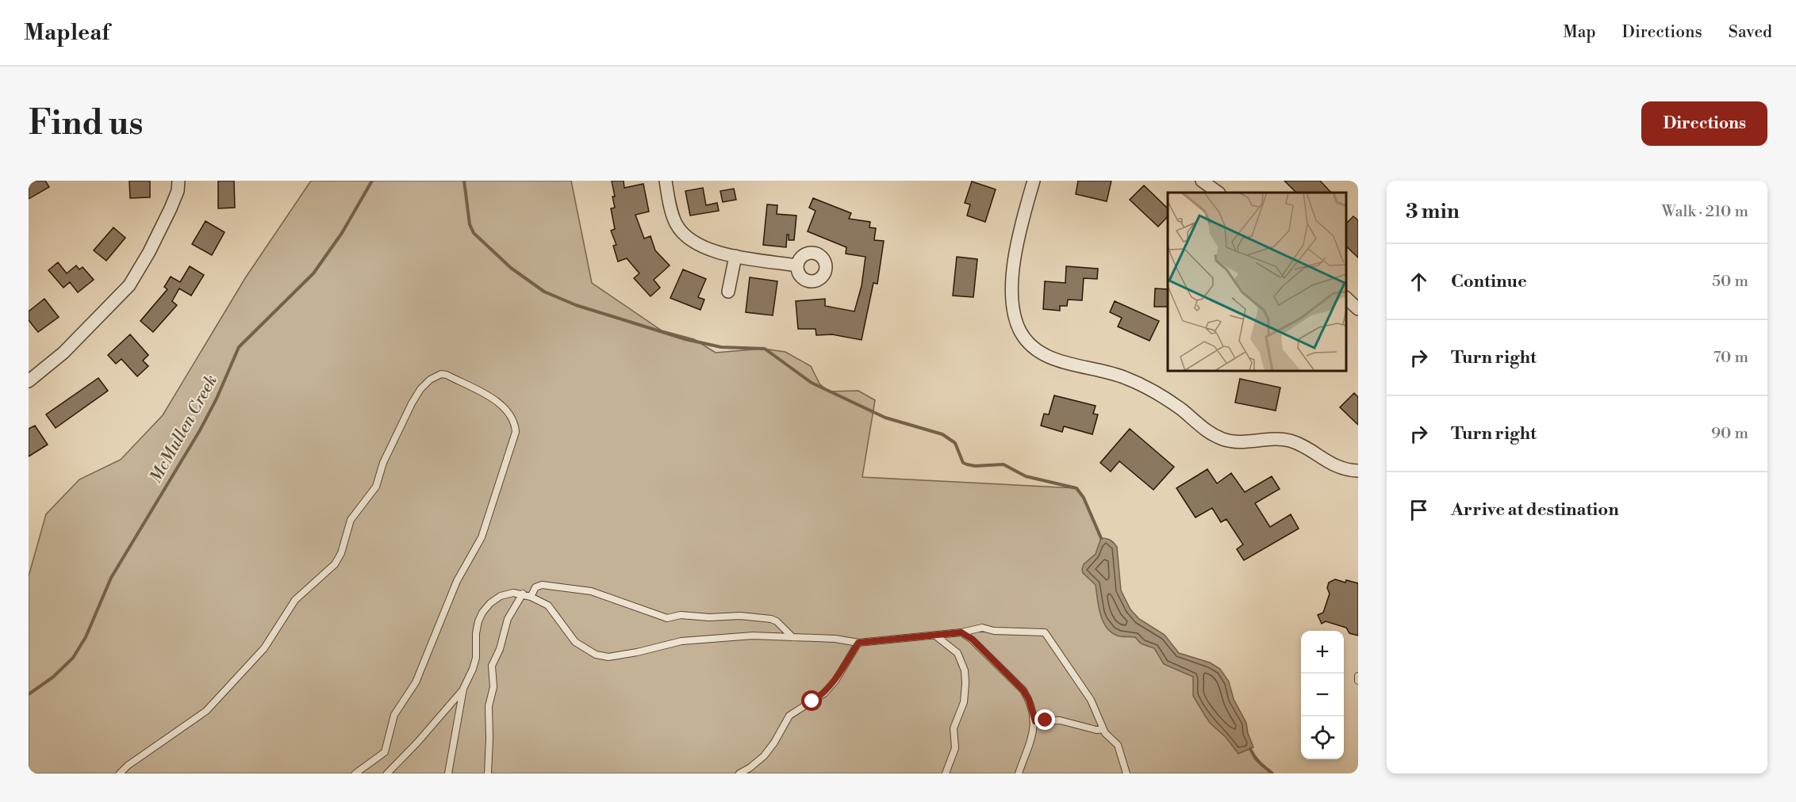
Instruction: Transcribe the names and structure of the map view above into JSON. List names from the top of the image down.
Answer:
{
  "water": ["McMullen Creek"],
  "page": {
    "header": "Mapleaf",
    "nav": ["Map", "Directions", "Saved"],
    "buttons": "Directions",
    "title": "Find us",
    "heading": ["3 min", "Walk · 210 m"],
    "list": [
      ["Continue", "50 m"],
      ["Turn right", "70 m"],
      ["Turn right", "90 m"],
      "Arrive at destination"
    ],
    "map_buttons": ["+", "−"]
  }
}
